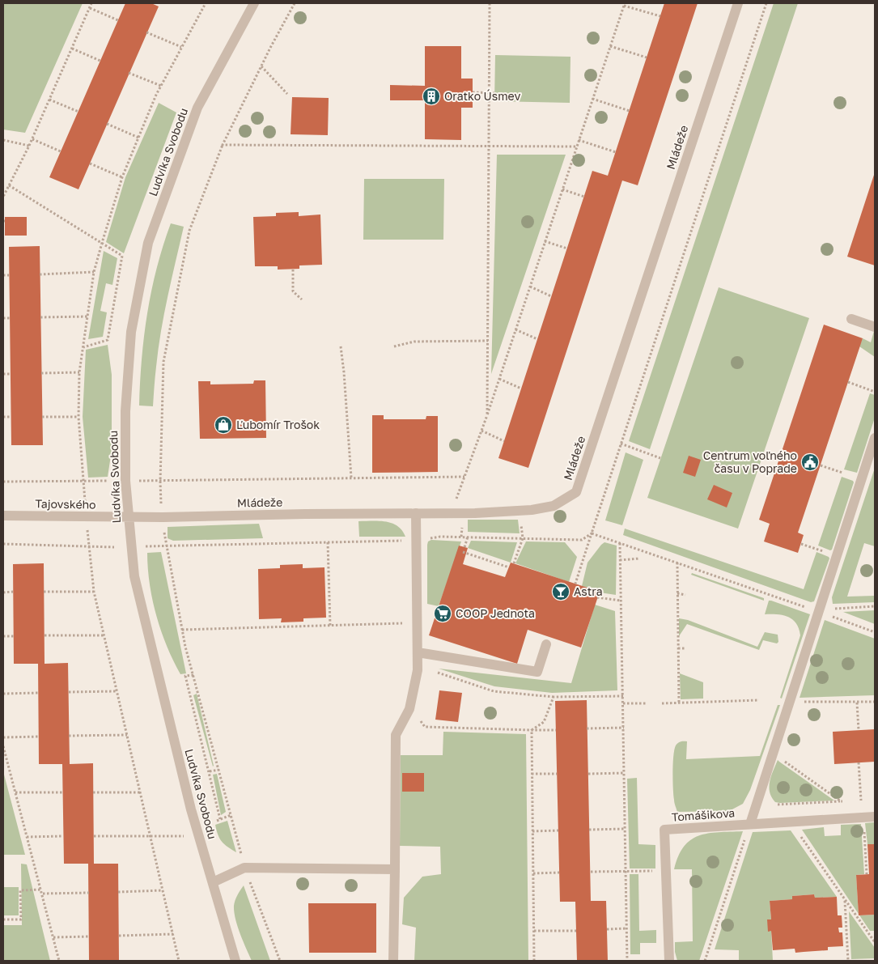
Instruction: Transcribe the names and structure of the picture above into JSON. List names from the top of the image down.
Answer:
{
  "streets": {
    "street": [
      "Mládeže",
      "Ludvíka Svobodu",
      "Tajovského",
      "Tomášikova"
    ]
  },
  "crossings": [
    ["Mládeže", "Ludvíka Svobodu"],
    ["Mládeže", "Tajovského"],
    ["Ludvíka Svobodu", "Tajovského"]
  ],
  "places": {
    "building": ["Oratko Úsmev"],
    "shop": ["Ľubomír Trošok"],
    "public building": ["Centrum voľného času v Poprade"],
    "bar": ["Astra"],
    "supermarket": ["COOP Jednota"]
  }
}
